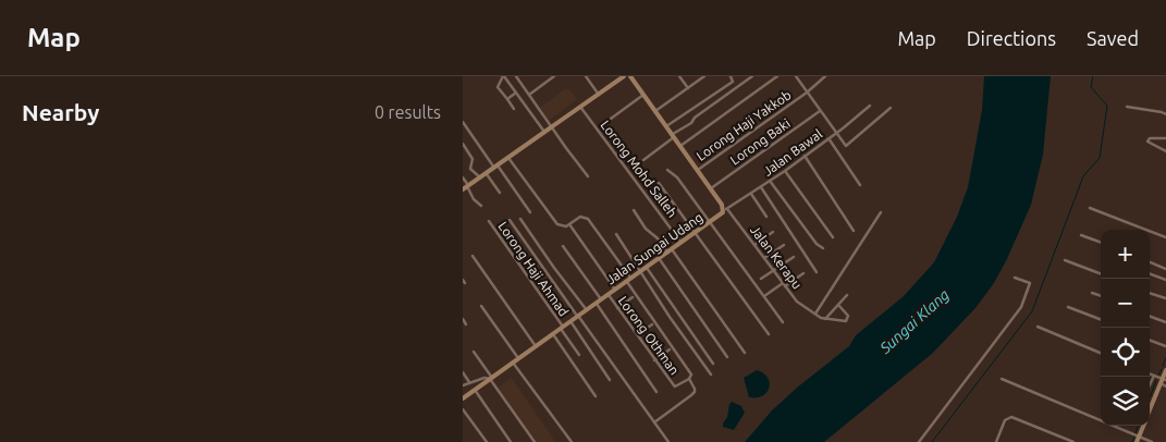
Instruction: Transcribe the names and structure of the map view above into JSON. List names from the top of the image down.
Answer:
{
  "streets": {
    "street": [
      "Lorong Haji Yakkob",
      "Lorong Baki",
      "Jalan Bawal",
      "Lorong Mohd Salleh",
      "Jalan Sungai Udang",
      "Jalan Kerapu",
      "Lorong Haji Ahmad",
      "Lorong Othman"
    ]
  },
  "crossings": [
    ["Jalan Bawal", "Jalan Sungai Udang"],
    ["Jalan Bawal", "Jalan Kerapu"],
    ["Lorong Mohd Salleh", "Jalan Sungai Udang"],
    ["Jalan Sungai Udang", "Jalan Kerapu"],
    ["Jalan Sungai Udang", "Lorong Haji Ahmad"],
    ["Jalan Sungai Udang", "Lorong Othman"]
  ],
  "water": ["Sungai Klang"],
  "page": {
    "header": "Map",
    "nav": ["Map", "Directions", "Saved"],
    "heading": ["Nearby", "0 results"],
    "map_buttons": ["+", "−"]
  }
}
